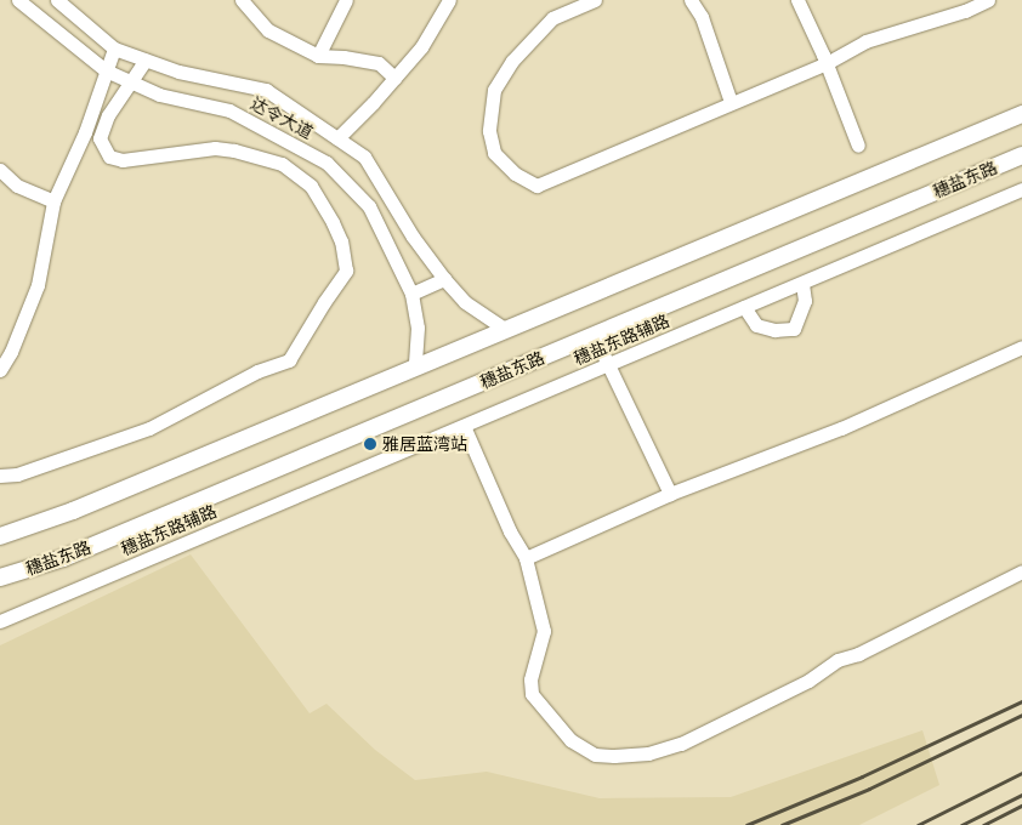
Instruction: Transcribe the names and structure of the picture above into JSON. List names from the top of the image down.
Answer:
{
  "streets": {
    "main road": ["穗盐东路"],
    "street": ["达令大道", "穗盐东路辅路"]
  },
  "places": ["雅居蓝湾站"]
}
